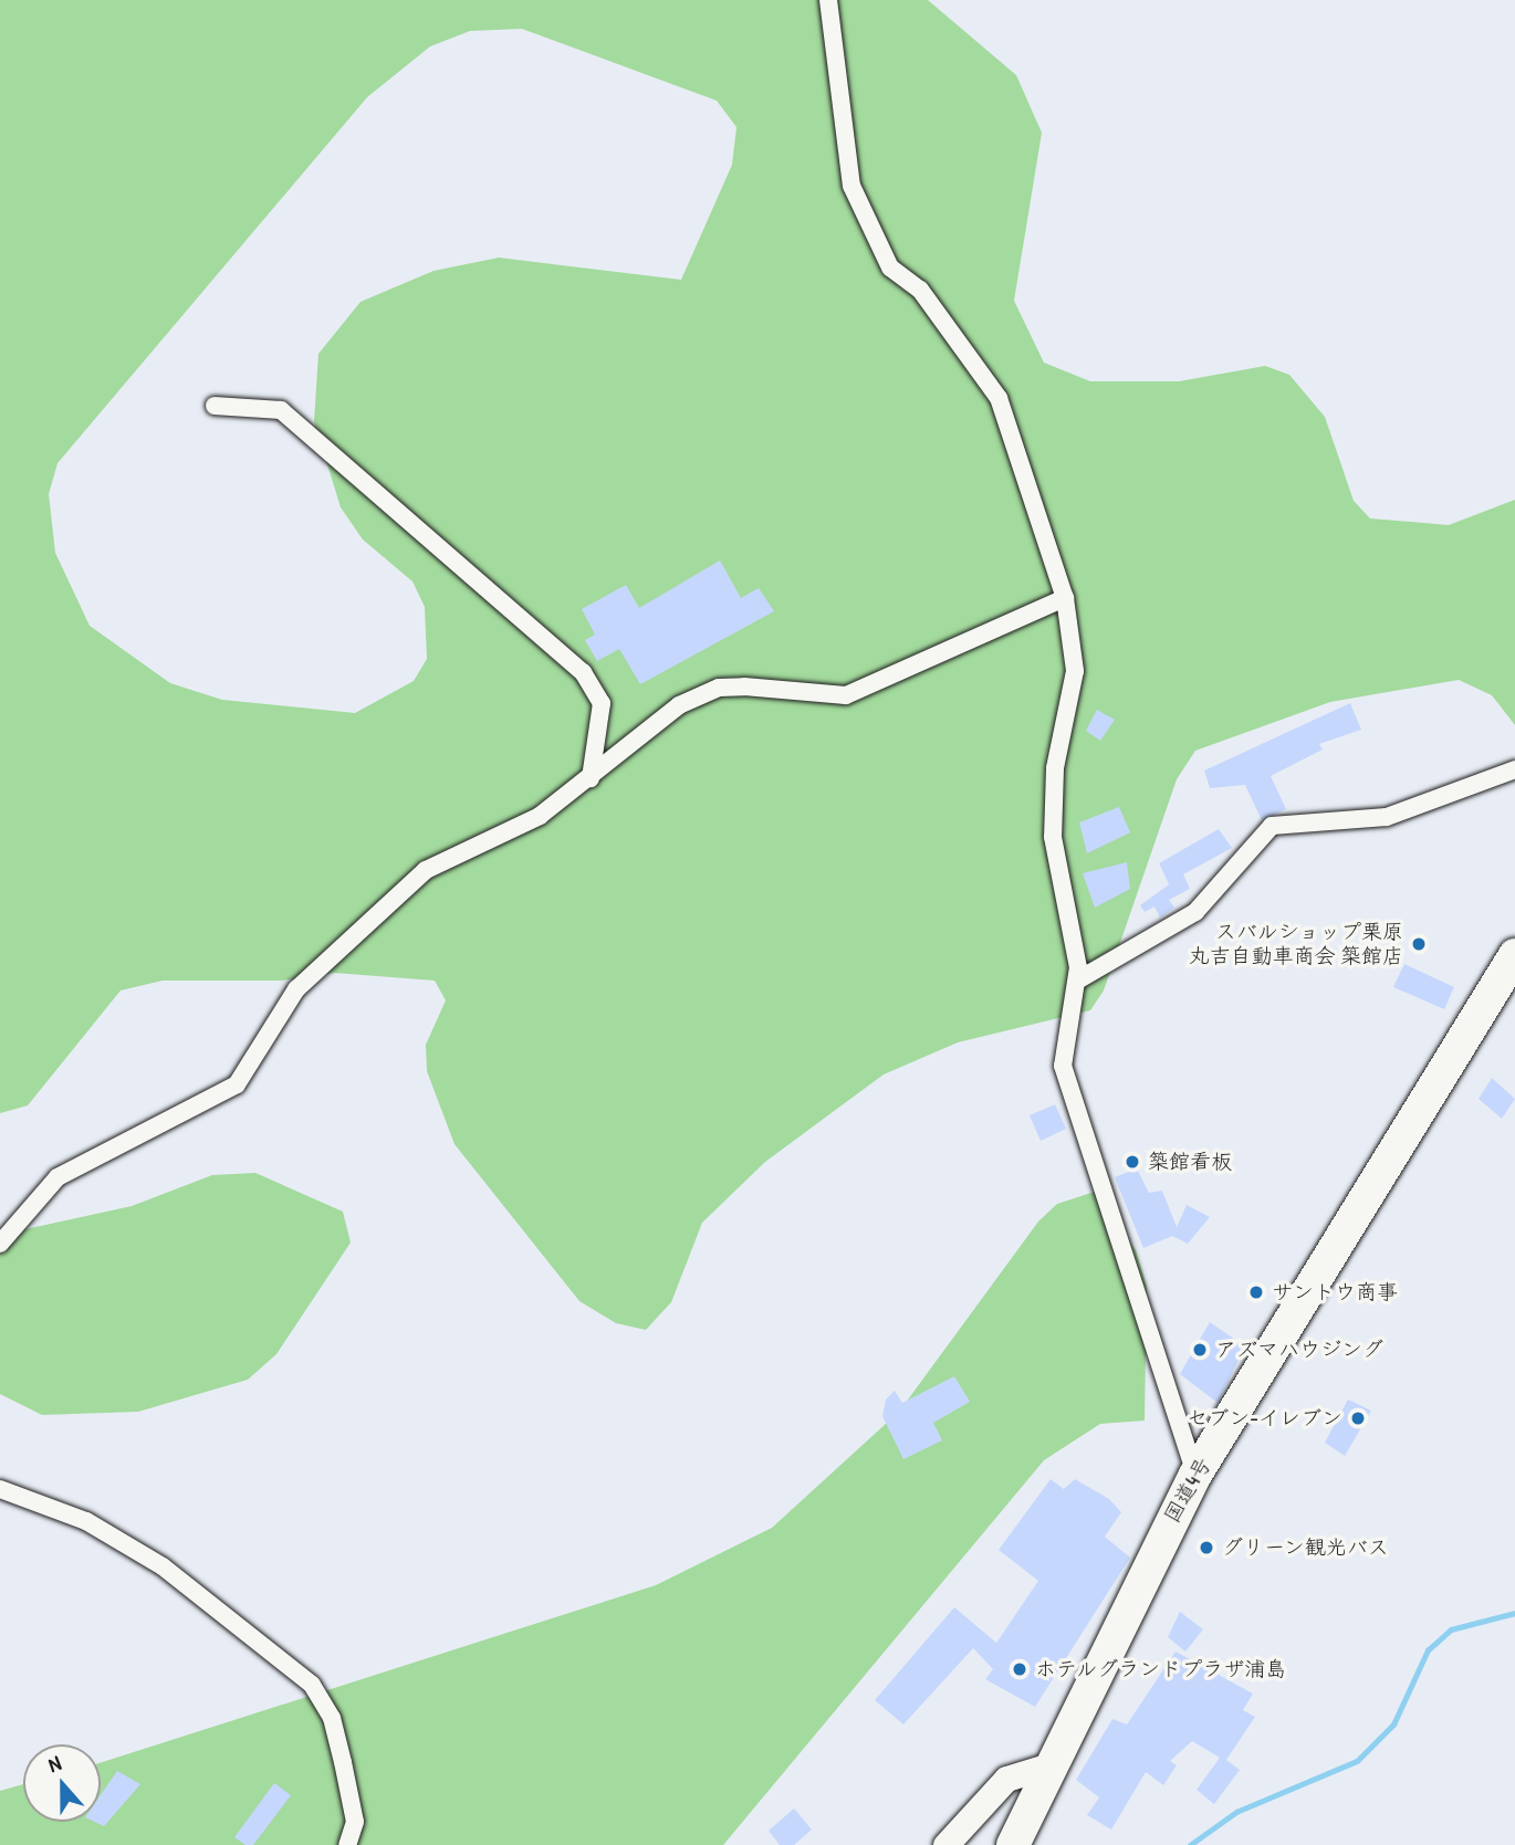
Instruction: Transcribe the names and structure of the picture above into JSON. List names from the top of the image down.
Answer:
{
  "streets": {
    "highway": ["国道4号"]
  },
  "places": [
    "スバルショップ栗原 丸吉自動車商会 築館店",
    "築館看板",
    "サントウ商事",
    "アズマハウジング",
    "セブン-イレブン",
    "グリーン観光バス",
    "ホテルグランドプラザ浦島"
  ],
  "north": "top"
}
